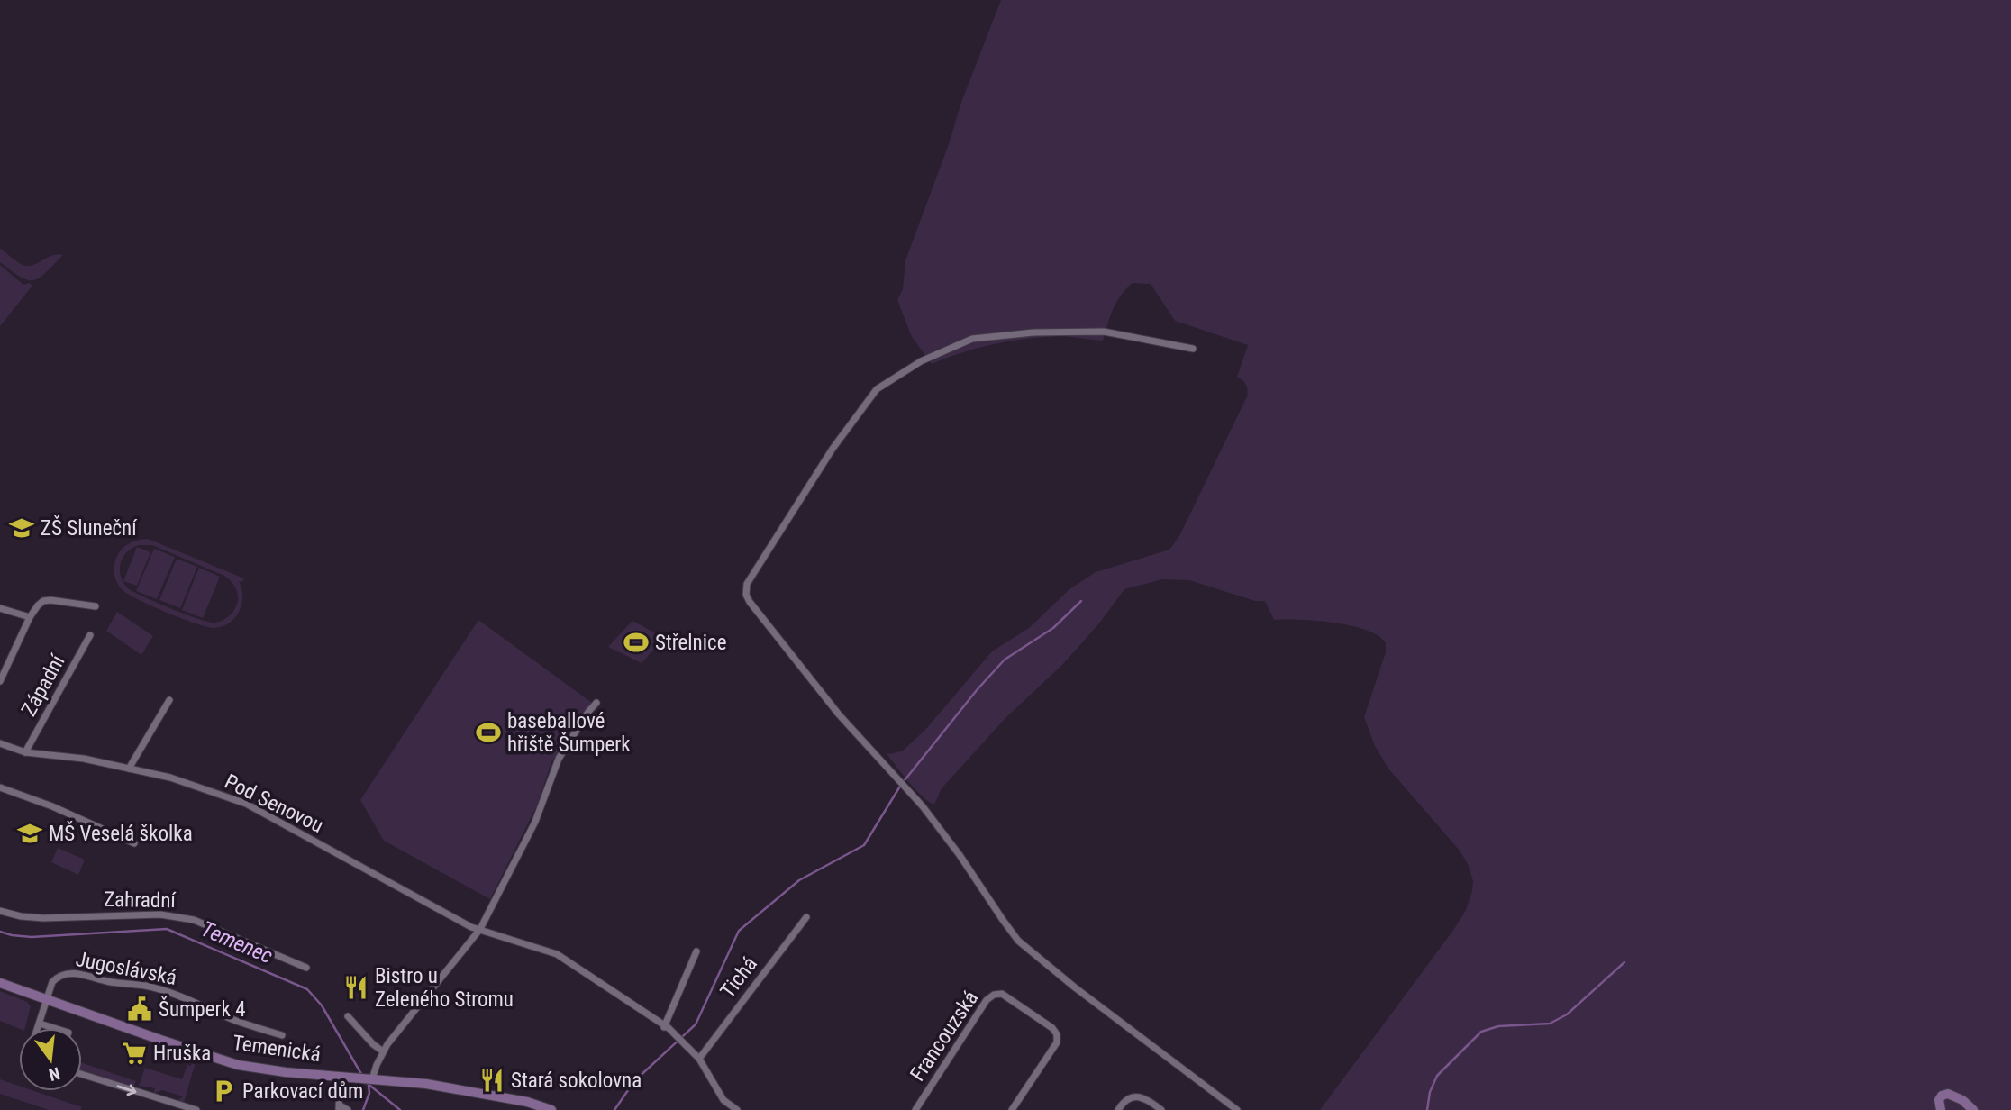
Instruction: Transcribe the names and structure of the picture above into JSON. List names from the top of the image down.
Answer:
{
  "streets": {
    "street": [
      "Západní",
      "Pod Senovou",
      "Zahradní",
      "Jugoslávská",
      "Tichá",
      "Francouzská",
      "Temenická"
    ]
  },
  "crossings": [
    ["Západní", "Pod Senovou"],
    ["Pod Senovou", "Tichá"],
    ["Jugoslávská", "Temenická"]
  ],
  "water": ["Temenec"],
  "places": {
    "school or university": ["ZŠ Sluneční", "MŠ Veselá školka"],
    "sports": ["Střelnice", "baseballové hřiště Šumperk"],
    "restaurant": ["Bistro u Zeleného Stromu", "Stará sokolovna"],
    "public building": ["Šumperk 4"],
    "supermarket": ["Hruška"],
    "parking": ["Parkovací dům"]
  },
  "north": "bottom"
}
